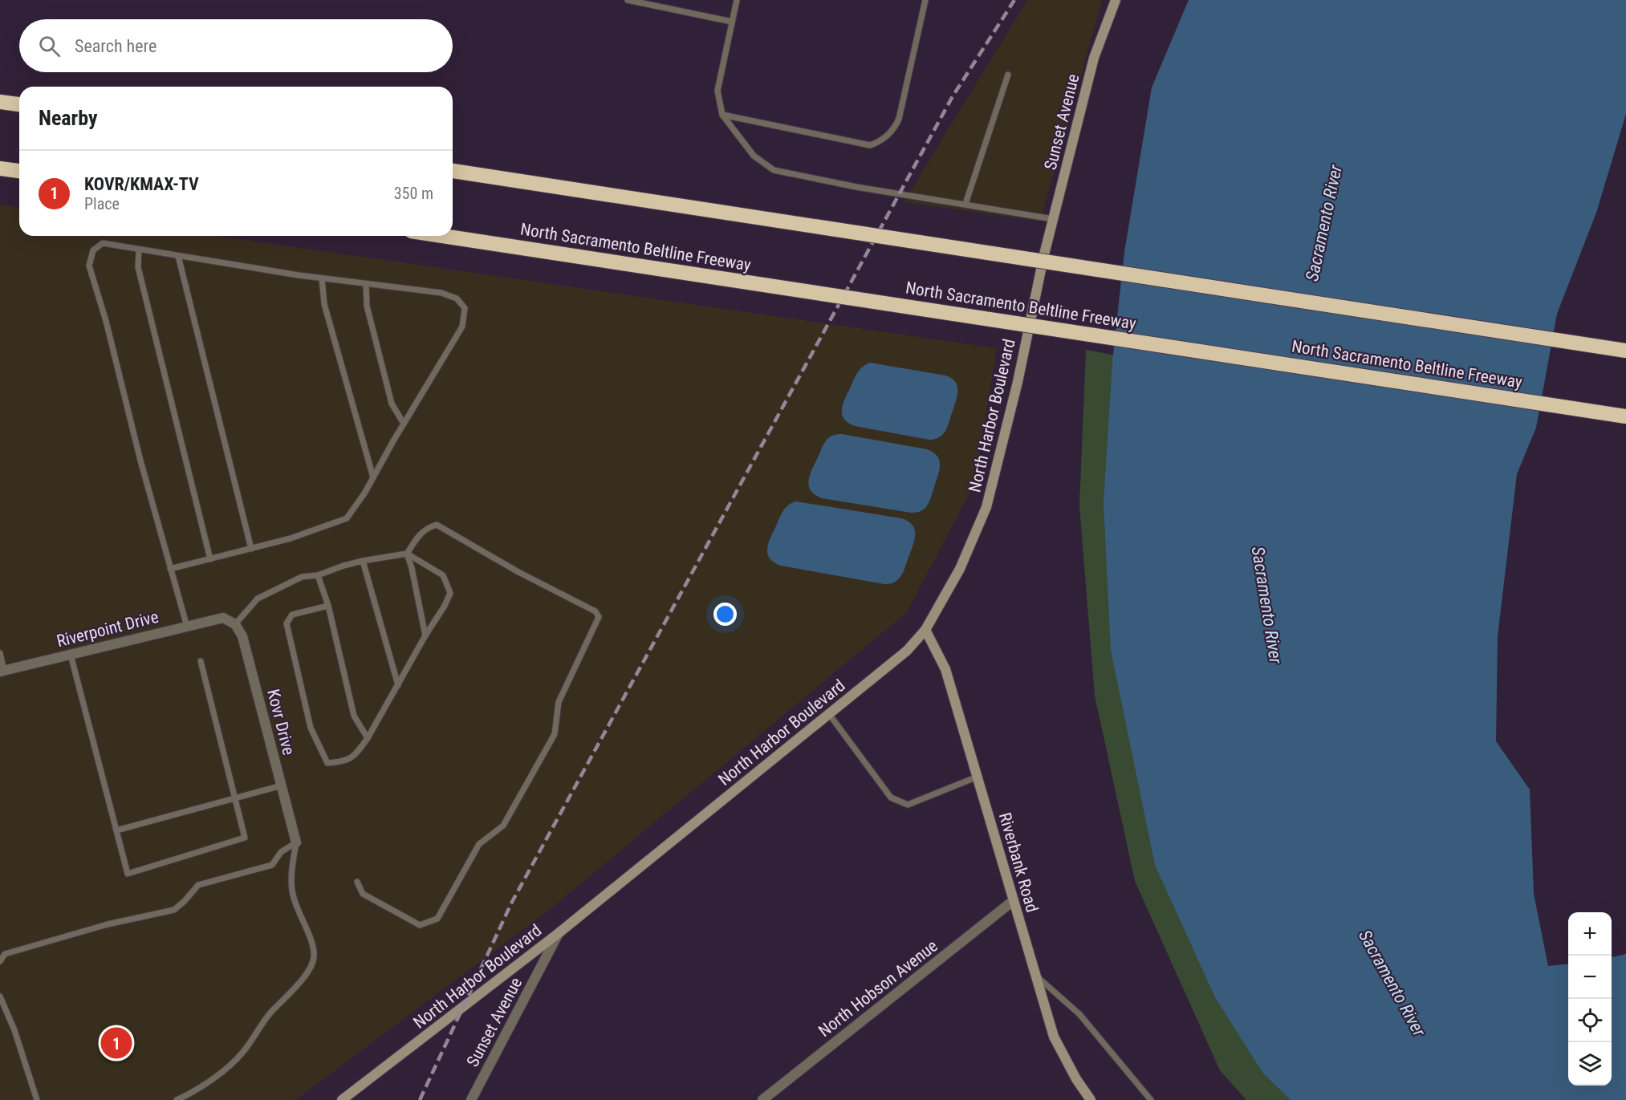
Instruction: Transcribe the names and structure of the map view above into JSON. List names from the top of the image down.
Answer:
{
  "streets": {
    "highway": ["North Sacramento Beltline Freeway"],
    "main road": ["Sunset Avenue", "North Harbor Boulevard", "Riverbank Road"],
    "street": ["Riverpoint Drive", "Kovr Drive", "North Hobson Avenue"]
  },
  "crossings": [
    ["Sunset Avenue", "North Harbor Boulevard"],
    ["North Harbor Boulevard", "Riverbank Road"],
    ["Riverpoint Drive", "Kovr Drive"],
    ["Riverbank Road", "North Hobson Avenue"]
  ],
  "water": ["Sacramento River"],
  "page": {
    "search": "Search here",
    "heading": "Nearby",
    "list": [
      {
        "mark": "1",
        "name": "KOVR/KMAX-TV",
        "note": "Place",
        "value": "350 m"
      }
    ],
    "map_buttons": ["+", "−"],
    "pins": "1"
  }
}
